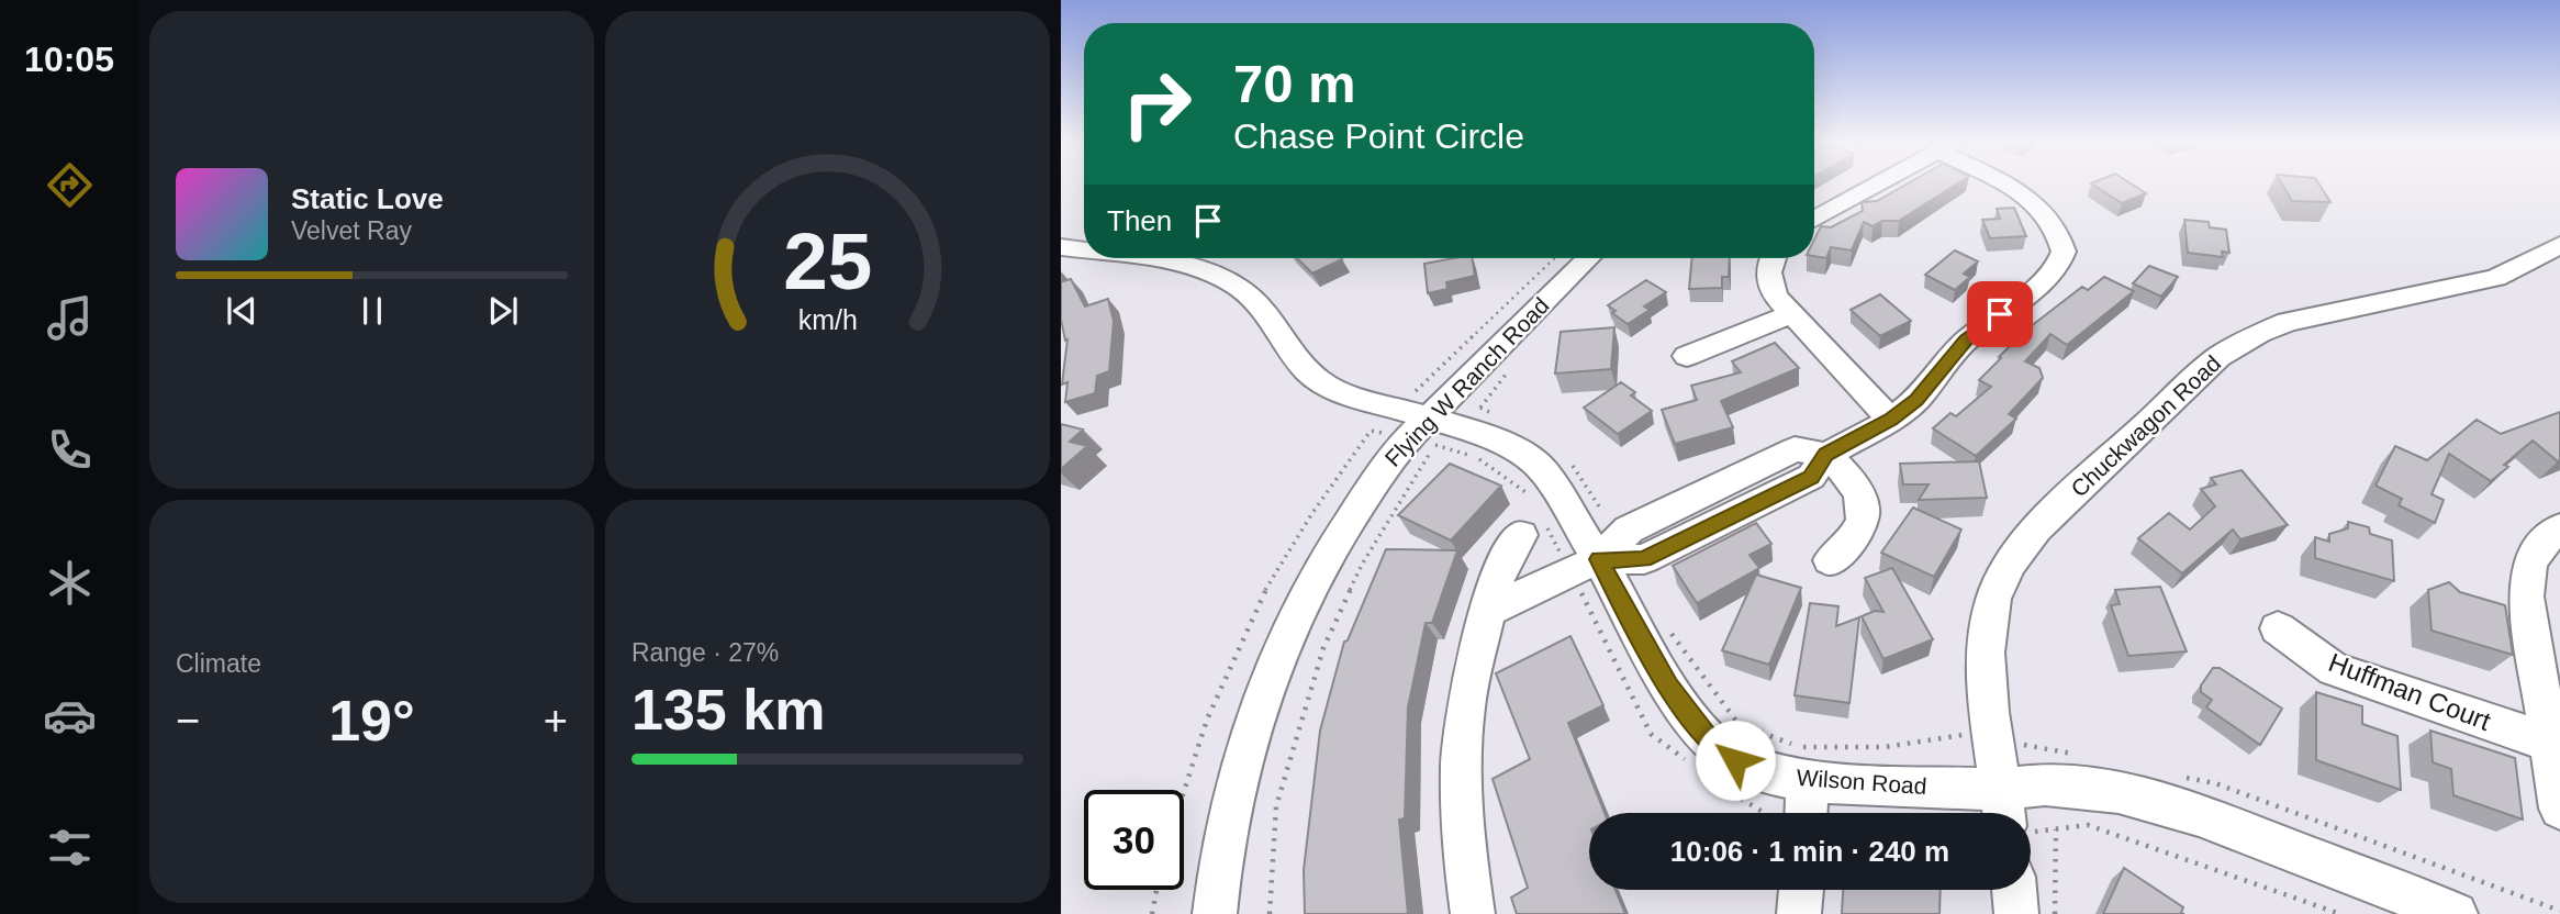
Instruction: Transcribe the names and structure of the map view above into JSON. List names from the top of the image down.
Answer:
{
  "streets": {
    "street": [
      "Flying W Ranch Road",
      "Chuckwagon Road",
      "Huffman Court",
      "Wilson Road"
    ]
  },
  "crossings": [
    ["Flying W Ranch Road", "Wilson Road"]
  ],
  "page": {
    "tabs": "10:05",
    "turn": ["70 m", "Chase Point Circle"],
    "song": ["Static Love", "Velvet Ray"],
    "then": "Then",
    "tile": [
      "Climate",
      ["Range · 27%", "135 km"]
    ],
    "heat": ["−", "19°", "+"],
    "limit": "30",
    "trip": "10:06 · 1 min · 240 m",
    "gauge": ["25", "km/h"]
  }
}
